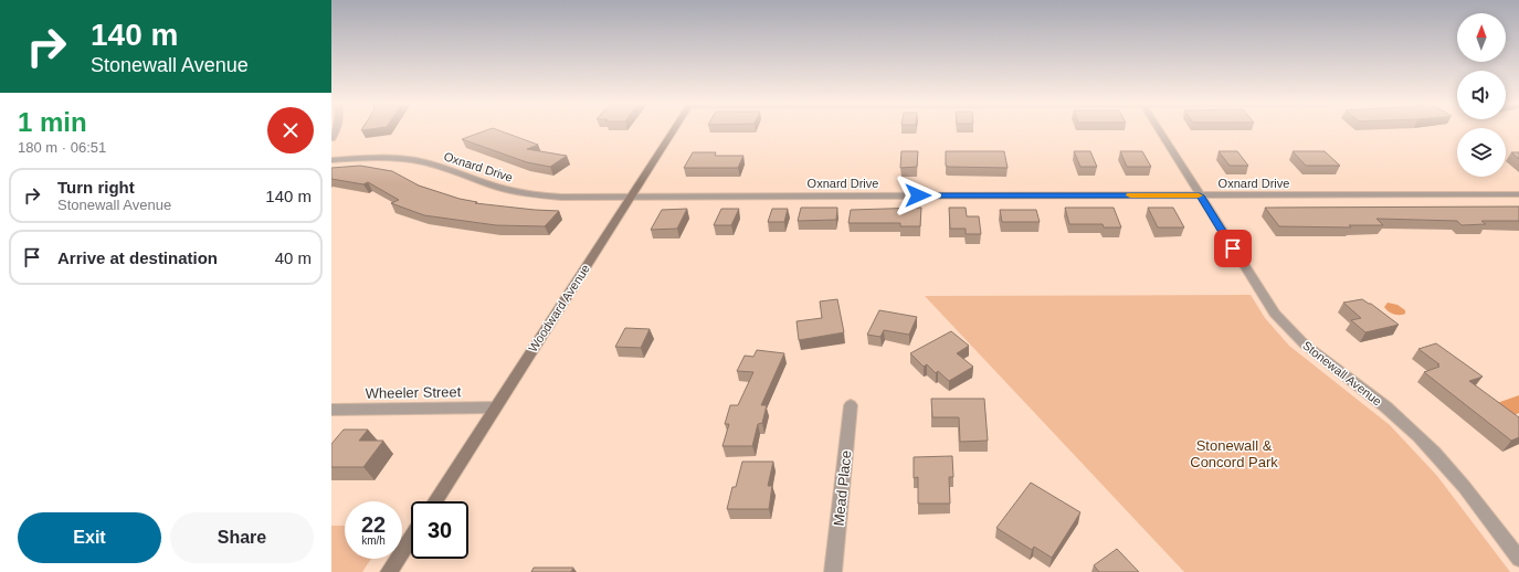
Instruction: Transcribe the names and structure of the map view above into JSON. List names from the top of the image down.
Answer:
{
  "streets": {
    "main road": ["Woodward Avenue"],
    "street": [
      "Oxnard Drive",
      "Stonewall Avenue",
      "Wheeler Street",
      "Mead Place"
    ]
  },
  "crossings": [
    ["Oxnard Drive", "Woodward Avenue"],
    ["Oxnard Drive", "Stonewall Avenue"],
    ["Woodward Avenue", "Wheeler Street"]
  ],
  "parks": ["Stonewall & Concord Park"],
  "north": "top",
  "page": {
    "turn": ["140 m", "Stonewall Avenue"],
    "heading": ["1 min", "180 m · 06:51"],
    "list": [
      {
        "name": "Turn right",
        "note": "Stonewall Avenue",
        "value": "140 m"
      },
      {
        "name": "Arrive at destination",
        "value": "40 m"
      }
    ],
    "speed": "22 km/h",
    "limit": "30",
    "buttons": ["Exit", "Share"]
  }
}
